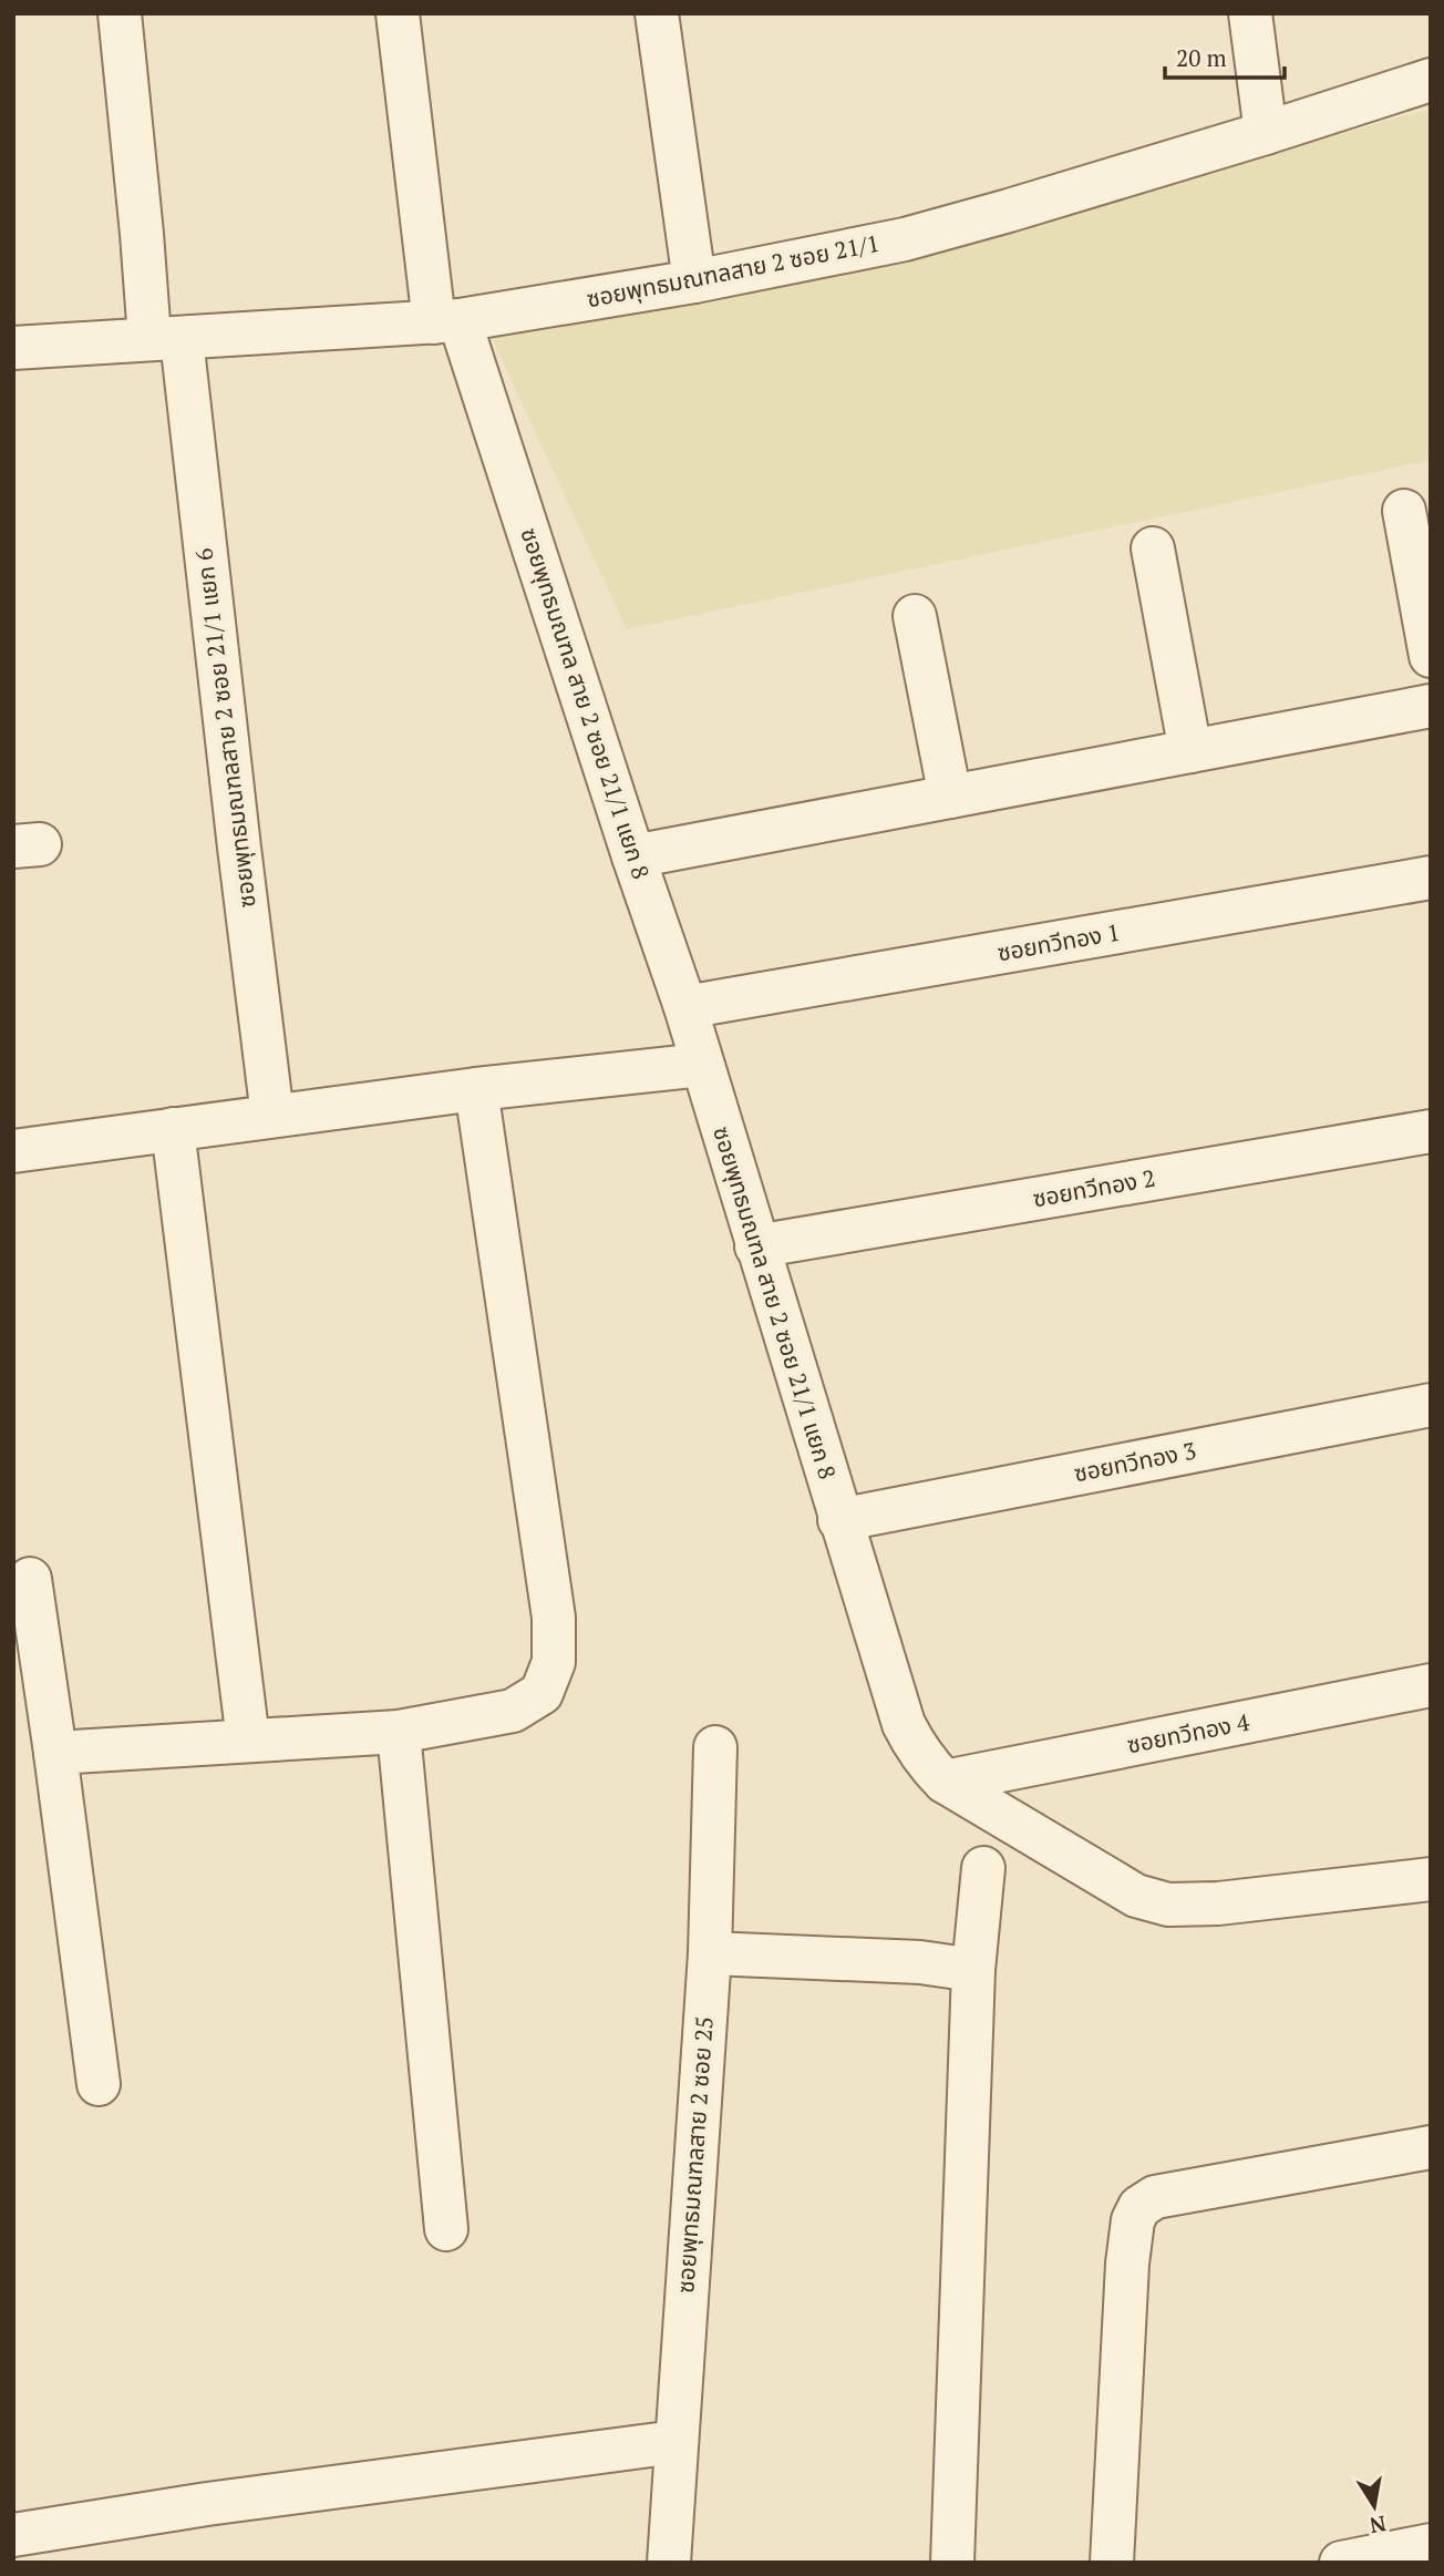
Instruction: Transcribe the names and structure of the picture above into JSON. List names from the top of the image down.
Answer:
{
  "streets": {
    "street": [
      "ซอยพุทธมณฑลสาย 2 ซอย 21/1",
      "ซอยพุทธมณฑล สาย 2 ซอย 21/1 แยก 8",
      "ซอยพุทธมณฑลสาย 2 ซอย 21/1 แยก 6",
      "ซอยทวีทอง 1",
      "ซอยทวีทอง 2",
      "ซอยทวีทอง 3",
      "ซอยทวีทอง 4",
      "ซอยพุทธมณฑลสาย 2 ซอย 25"
    ]
  },
  "crossings": [
    ["ซอยพุทธมณฑลสาย 2 ซอย 21/1", "ซอยพุทธมณฑล สาย 2 ซอย 21/1 แยก 8"],
    ["ซอยพุทธมณฑลสาย 2 ซอย 21/1", "ซอยพุทธมณฑลสาย 2 ซอย 21/1 แยก 6"],
    ["ซอยพุทธมณฑล สาย 2 ซอย 21/1 แยก 8", "ซอยทวีทอง 1"],
    ["ซอยพุทธมณฑล สาย 2 ซอย 21/1 แยก 8", "ซอยทวีทอง 2"],
    ["ซอยพุทธมณฑล สาย 2 ซอย 21/1 แยก 8", "ซอยทวีทอง 3"],
    ["ซอยพุทธมณฑล สาย 2 ซอย 21/1 แยก 8", "ซอยทวีทอง 4"]
  ],
  "scale_bar": "20 m",
  "north": "bottom"
}
